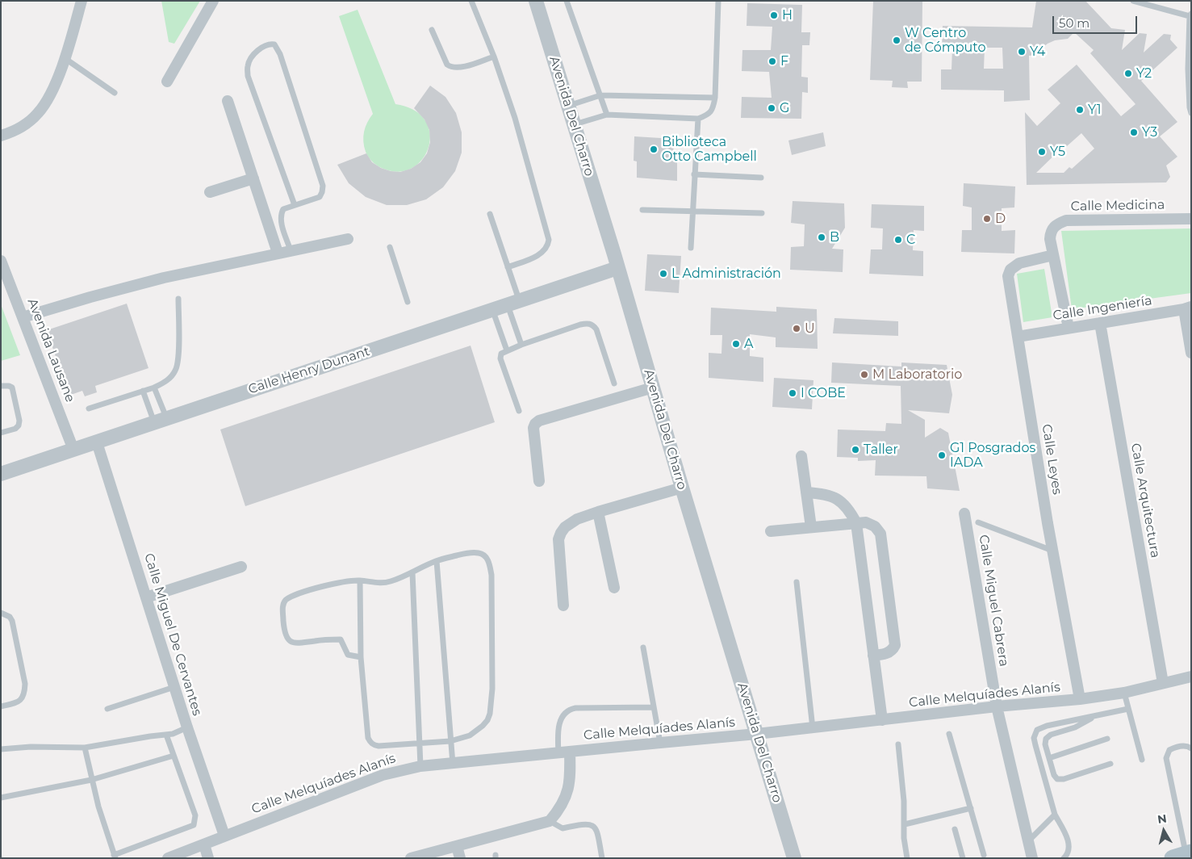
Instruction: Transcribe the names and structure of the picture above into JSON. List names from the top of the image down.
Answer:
{
  "streets": {
    "street": [
      "Avenida Del Charro",
      "Calle Medicina",
      "Calle Ingeniería",
      "Avenida Lausane",
      "Calle Henry Dunant",
      "Calle Leyes",
      "Calle Arquitectura",
      "Calle Miguel Cabrera",
      "Calle Miguel De Cervantes",
      "Calle Melquíades Alanís"
    ]
  },
  "crossings": [
    ["Avenida Del Charro", "Calle Henry Dunant"],
    ["Avenida Del Charro", "Calle Melquíades Alanís"],
    ["Calle Medicina", "Calle Ingeniería"],
    ["Calle Medicina", "Calle Leyes"],
    ["Calle Ingeniería", "Calle Leyes"],
    ["Calle Ingeniería", "Calle Arquitectura"],
    ["Avenida Lausane", "Calle Henry Dunant"],
    ["Calle Henry Dunant", "Calle Miguel De Cervantes"],
    ["Calle Leyes", "Calle Melquíades Alanís"],
    ["Calle Arquitectura", "Calle Melquíades Alanís"],
    ["Calle Miguel Cabrera", "Calle Melquíades Alanís"],
    ["Calle Miguel De Cervantes", "Calle Melquíades Alanís"]
  ],
  "places": [
    "H",
    "W Centro de Cómputo",
    "Y4",
    "F",
    "Y2",
    "G",
    "Y1",
    "Y3",
    "Biblioteca Otto Campbell",
    "Y5",
    "D",
    "B",
    "C",
    "L Administración",
    "U",
    "A",
    "M Laboratorio",
    "I COBE",
    "Taller",
    "G1 Posgrados IADA"
  ],
  "scale_bar": "50 m",
  "north": "top"
}
